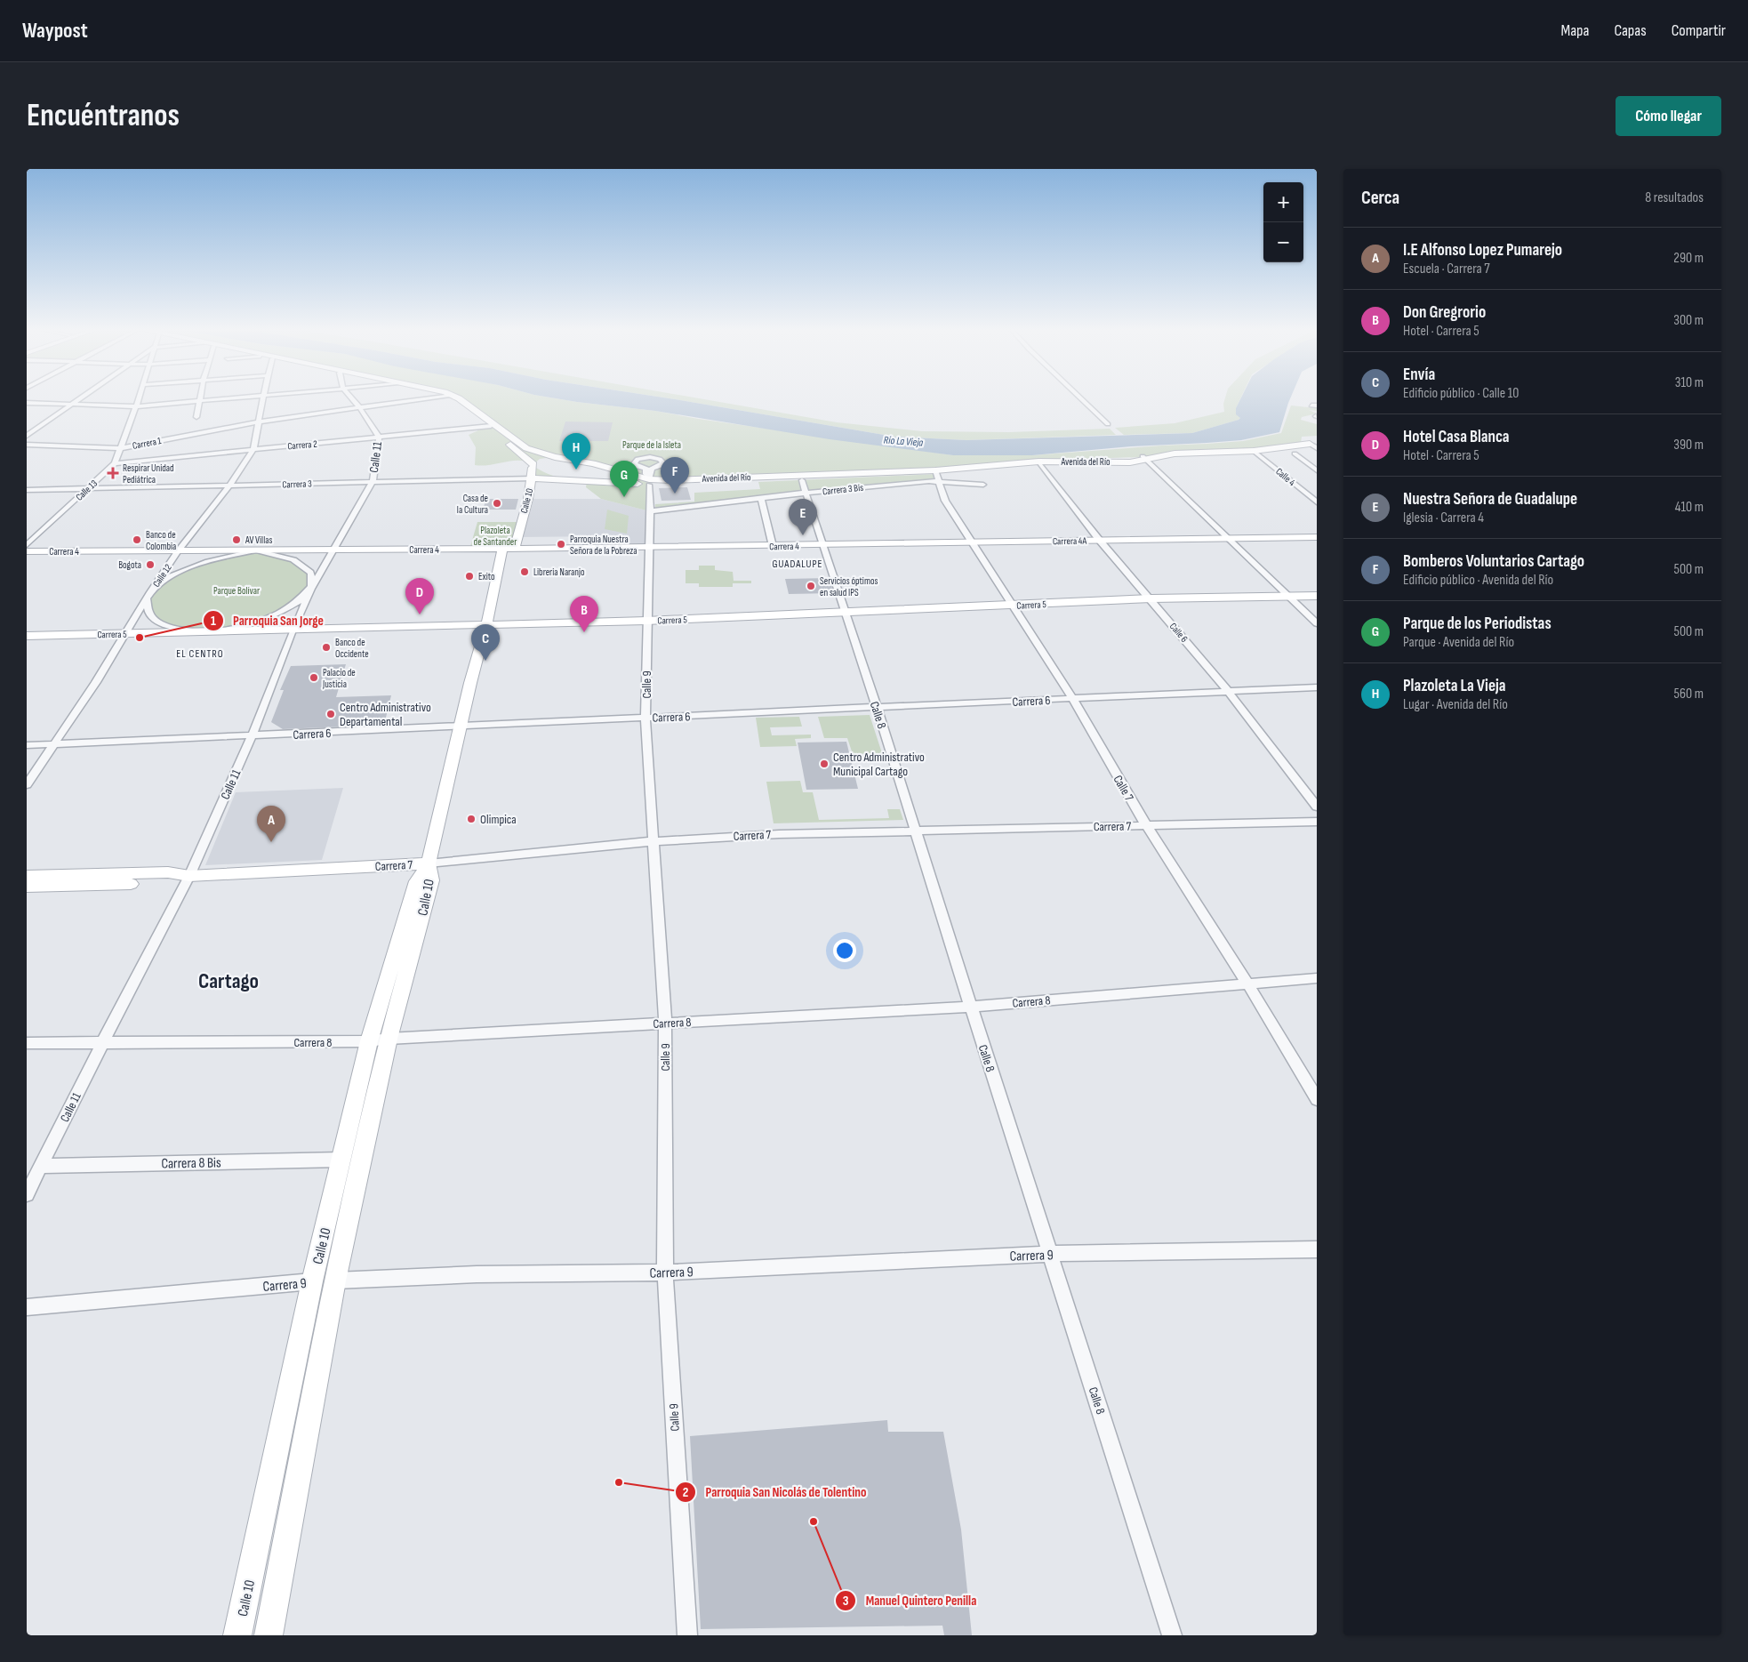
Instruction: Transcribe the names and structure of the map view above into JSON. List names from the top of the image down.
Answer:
{
  "streets": {
    "main road": [
      "Avenida del Río",
      "Carrera 3",
      "Calle 10",
      "Carrera 4A",
      "Carrera 4",
      "Carrera 5",
      "Carrera 7"
    ],
    "street": [
      "Carrera 1",
      "Carrera 2",
      "Calle 11",
      "Calle 4",
      "Carrera 3 Bis",
      "Calle 13",
      "Calle 12",
      "Calle 6",
      "Calle 9",
      "Carrera 6",
      "Calle 8",
      "Calle 7",
      "Carrera 8",
      "Carrera 8 Bis",
      "Carrera 9"
    ]
  },
  "crossings": [
    ["Carrera 1", "Calle 11"],
    ["Carrera 1", "Calle 13"],
    ["Carrera 1", "Calle 12"],
    ["Carrera 2", "Calle 11"],
    ["Carrera 2", "Avenida del Río"],
    ["Carrera 2", "Calle 13"],
    ["Carrera 2", "Calle 12"],
    ["Calle 11", "Carrera 3"],
    ["Calle 11", "Carrera 4"],
    ["Calle 11", "Carrera 5"],
    ["Calle 11", "Carrera 6"],
    ["Calle 11", "Carrera 7"],
    ["Calle 11", "Carrera 8"],
    ["Calle 11", "Carrera 8 Bis"],
    ["Avenida del Río", "Calle 4"],
    ["Avenida del Río", "Carrera 3"],
    ["Avenida del Río", "Carrera 3 Bis"],
    ["Avenida del Río", "Calle 10"],
    ["Avenida del Río", "Calle 6"],
    ["Avenida del Río", "Calle 9"],
    ["Avenida del Río", "Calle 8"],
    ["Avenida del Río", "Calle 7"],
    ["Carrera 3", "Calle 13"],
    ["Carrera 3", "Calle 10"],
    ["Carrera 3", "Calle 12"],
    ["Carrera 3 Bis", "Calle 9"],
    ["Carrera 3 Bis", "Calle 8"],
    ["Carrera 3 Bis", "Calle 7"],
    ["Calle 10", "Carrera 4"],
    ["Calle 10", "Carrera 5"],
    ["Calle 10", "Carrera 6"],
    ["Calle 10", "Carrera 7"],
    ["Calle 10", "Carrera 8"],
    ["Calle 10", "Carrera 8 Bis"],
    ["Calle 10", "Carrera 9"],
    ["Carrera 4A", "Carrera 4"],
    ["Carrera 4A", "Calle 6"],
    ["Carrera 4A", "Calle 8"],
    ["Carrera 4A", "Calle 7"],
    ["Carrera 4", "Calle 12"],
    ["Carrera 4", "Calle 9"],
    ["Carrera 4", "Calle 8"],
    ["Calle 12", "Carrera 5"],
    ["Calle 12", "Carrera 6"],
    ["Carrera 5", "Calle 6"],
    ["Carrera 5", "Calle 9"],
    ["Carrera 5", "Calle 8"],
    ["Carrera 5", "Calle 7"],
    ["Calle 6", "Carrera 6"],
    ["Calle 9", "Carrera 6"],
    ["Calle 9", "Carrera 7"],
    ["Calle 9", "Carrera 8"],
    ["Calle 9", "Carrera 9"],
    ["Carrera 6", "Calle 8"],
    ["Carrera 6", "Calle 7"],
    ["Calle 8", "Carrera 7"],
    ["Calle 8", "Carrera 8"],
    ["Calle 8", "Carrera 9"],
    ["Calle 7", "Carrera 7"],
    ["Calle 7", "Carrera 8"]
  ],
  "districts": ["GUADALUPE", "EL CENTRO", "Cartago"],
  "water": ["Río La Vieja"],
  "parks": ["Parque de la Isleta", "Plazoleta de Santander", "Parque Bolívar"],
  "places": {
    "health": ["Respirar Unidad Pediátrica"],
    "other": [
      "Casa de la Cultura",
      "Banco de Colombia",
      "AV Villas",
      "Parroquia Nuestra Señora de la Pobreza",
      "Bogota",
      "Libreria Naranjo",
      "Exito",
      "Servicios óptimos en salud IPS",
      "Parroquia San Jorge",
      "Banco de Occidente",
      "Palacio de Justicia",
      "Centro Administrativo Departamental",
      "Centro Administrativo Municipal Cartago",
      "Olimpica",
      "Parroquia San Nicolás de Tolentino",
      "Manuel Quintero Penilla"
    ]
  },
  "page": {
    "header": "Waypost",
    "nav": ["Mapa", "Capas", "Compartir"],
    "buttons": "Cómo llegar",
    "title": "Encuéntranos",
    "heading": ["Cerca", "8 resultados"],
    "map_buttons": ["+", "−"],
    "list": [
      {
        "mark": "A",
        "name": "I.E Alfonso Lopez Pumarejo",
        "note": "Escuela · Carrera 7",
        "value": "290 m"
      },
      {
        "mark": "B",
        "name": "Don Gregrorio",
        "note": "Hotel · Carrera 5",
        "value": "300 m"
      },
      {
        "mark": "C",
        "name": "Envía",
        "note": "Edificio público · Calle 10",
        "value": "310 m"
      },
      {
        "mark": "D",
        "name": "Hotel Casa Blanca",
        "note": "Hotel · Carrera 5",
        "value": "390 m"
      },
      {
        "mark": "E",
        "name": "Nuestra Señora de Guadalupe",
        "note": "Iglesia · Carrera 4",
        "value": "410 m"
      },
      {
        "mark": "F",
        "name": "Bomberos Voluntarios Cartago",
        "note": "Edificio público · Avenida del Río",
        "value": "500 m"
      },
      {
        "mark": "G",
        "name": "Parque de los Periodistas",
        "note": "Parque · Avenida del Río",
        "value": "500 m"
      },
      {
        "mark": "H",
        "name": "Plazoleta La Vieja",
        "note": "Lugar · Avenida del Río",
        "value": "560 m"
      }
    ],
    "pins": [
      "H",
      "F",
      "G",
      "E",
      "D",
      "B",
      "C",
      "A"
    ]
  }
}
